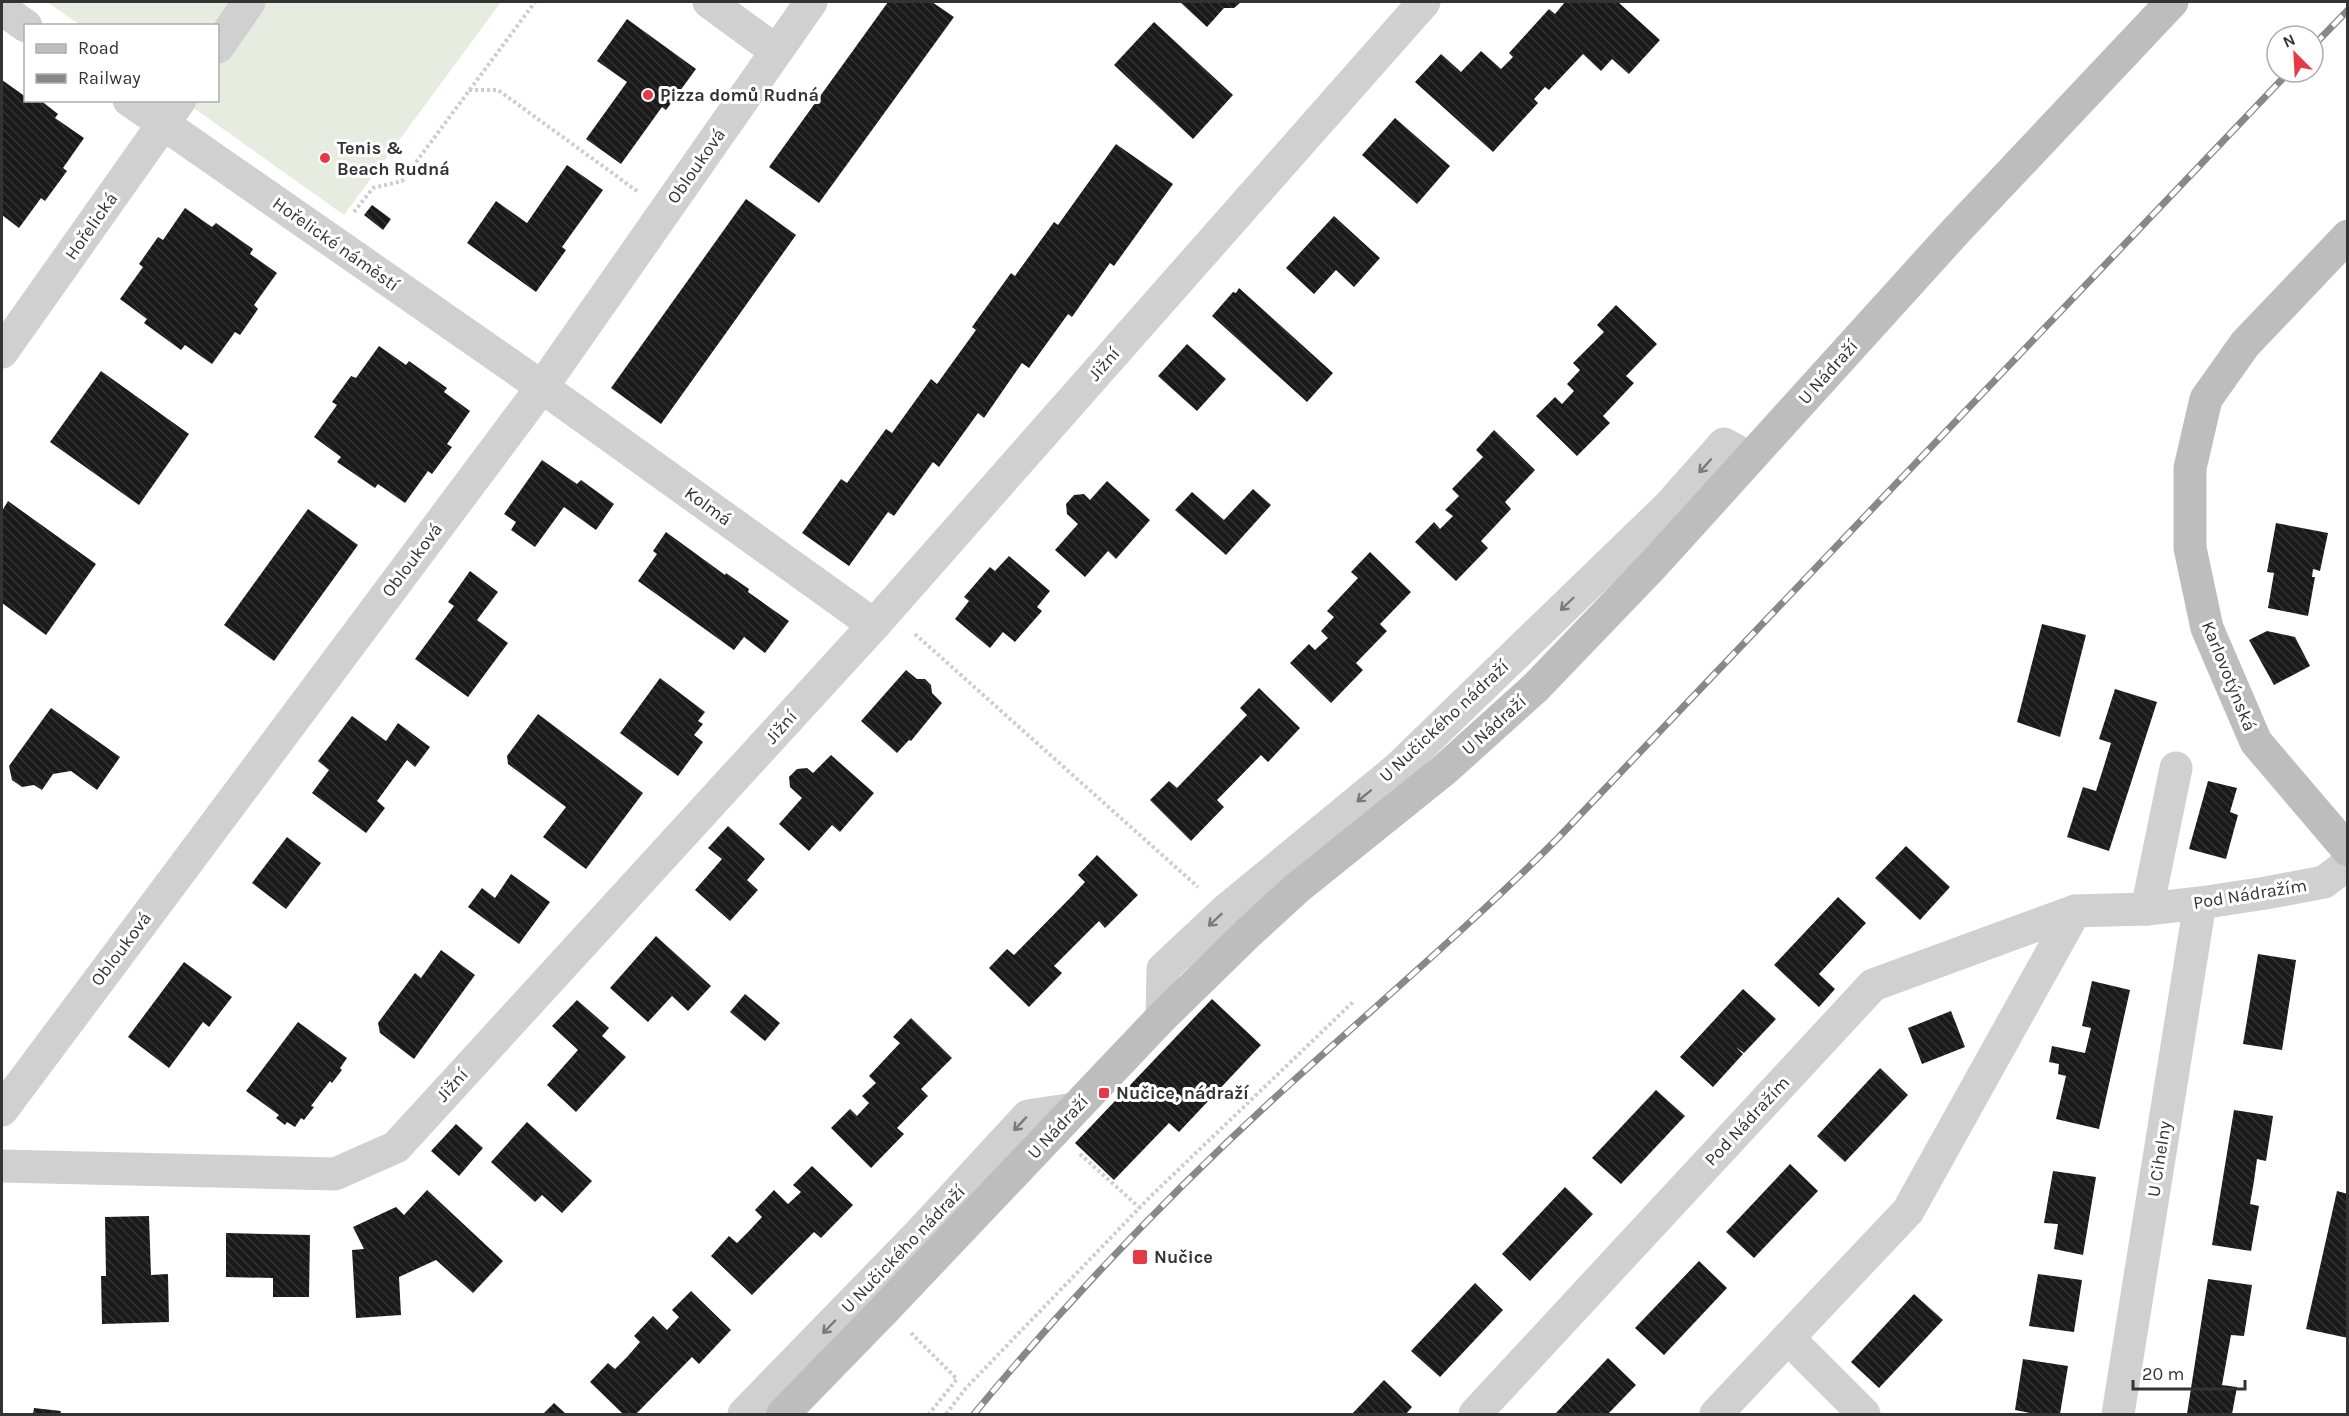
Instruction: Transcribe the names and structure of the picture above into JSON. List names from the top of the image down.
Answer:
{
  "streets": {
    "street": [
      "Oblouková",
      "Hořelická",
      "Hořelické náměstí",
      "Jižní",
      "U Nádraží",
      "Kolmá",
      "Karlovotýnská",
      "U Nučického nádraží",
      "Pod Nádražím",
      "U Cihelny"
    ]
  },
  "crossings": [
    ["Oblouková", "Hořelické náměstí"],
    ["Oblouková", "Kolmá"],
    ["Hořelická", "Hořelické náměstí"],
    ["Hořelické náměstí", "Kolmá"],
    ["Jižní", "Kolmá"],
    ["U Nádraží", "U Nučického nádraží"],
    ["Pod Nádražím", "U Cihelny"]
  ],
  "one_way": ["U Nučického nádraží"],
  "places": {
    "other": ["Pizza domů Rudná", "Tenis & Beach Rudná"],
    "transit": ["Nučice, nádraží", "Nučice"]
  },
  "legend": ["Road", "Railway"],
  "scale_bar": "20 m",
  "north": "top left"
}
